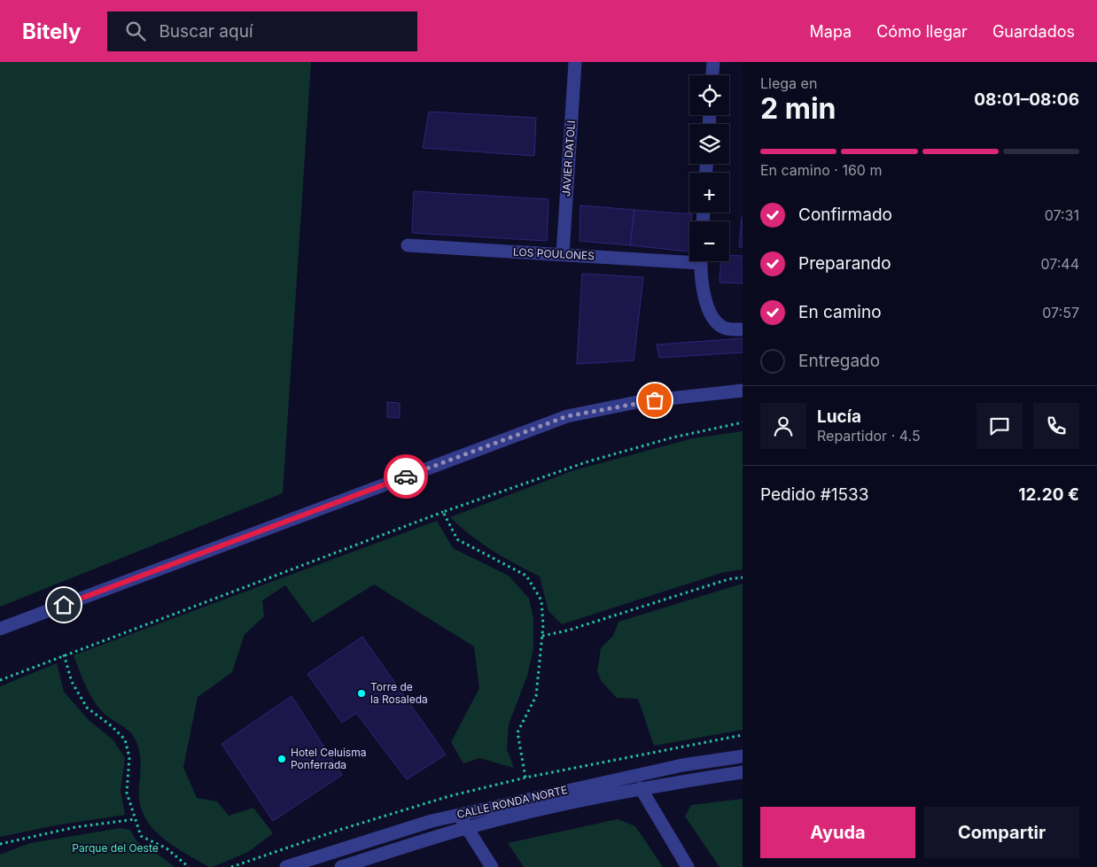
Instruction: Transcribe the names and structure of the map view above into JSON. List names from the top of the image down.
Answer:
{
  "streets": {
    "street": ["JAVIER DATOLI", "LOS POULONES", "CALLE RONDA NORTE"]
  },
  "crossings": [
    ["JAVIER DATOLI", "LOS POULONES"]
  ],
  "parks": ["Parque del Oeste"],
  "places": ["Torre de la Rosaleda", "Hotel Celuisma Ponferrada"],
  "page": {
    "header": "Bitely",
    "search": "Buscar aquí",
    "nav": ["Mapa", "Cómo llegar", "Guardados"],
    "heading": ["2 min", "Llega en", "08:01–08:06"],
    "panel": [
      "Lucía",
      "Repartidor · 4.5",
      "Pedido #1533",
      "12.20 €"
    ],
    "map_buttons": ["+", "−"],
    "bar": "En camino · 160 m",
    "list": [
      ["Confirmado", "07:31"],
      ["Preparando", "07:44"],
      ["En camino", "07:57"],
      "Entregado"
    ],
    "buttons": ["Ayuda", "Compartir"]
  }
}
